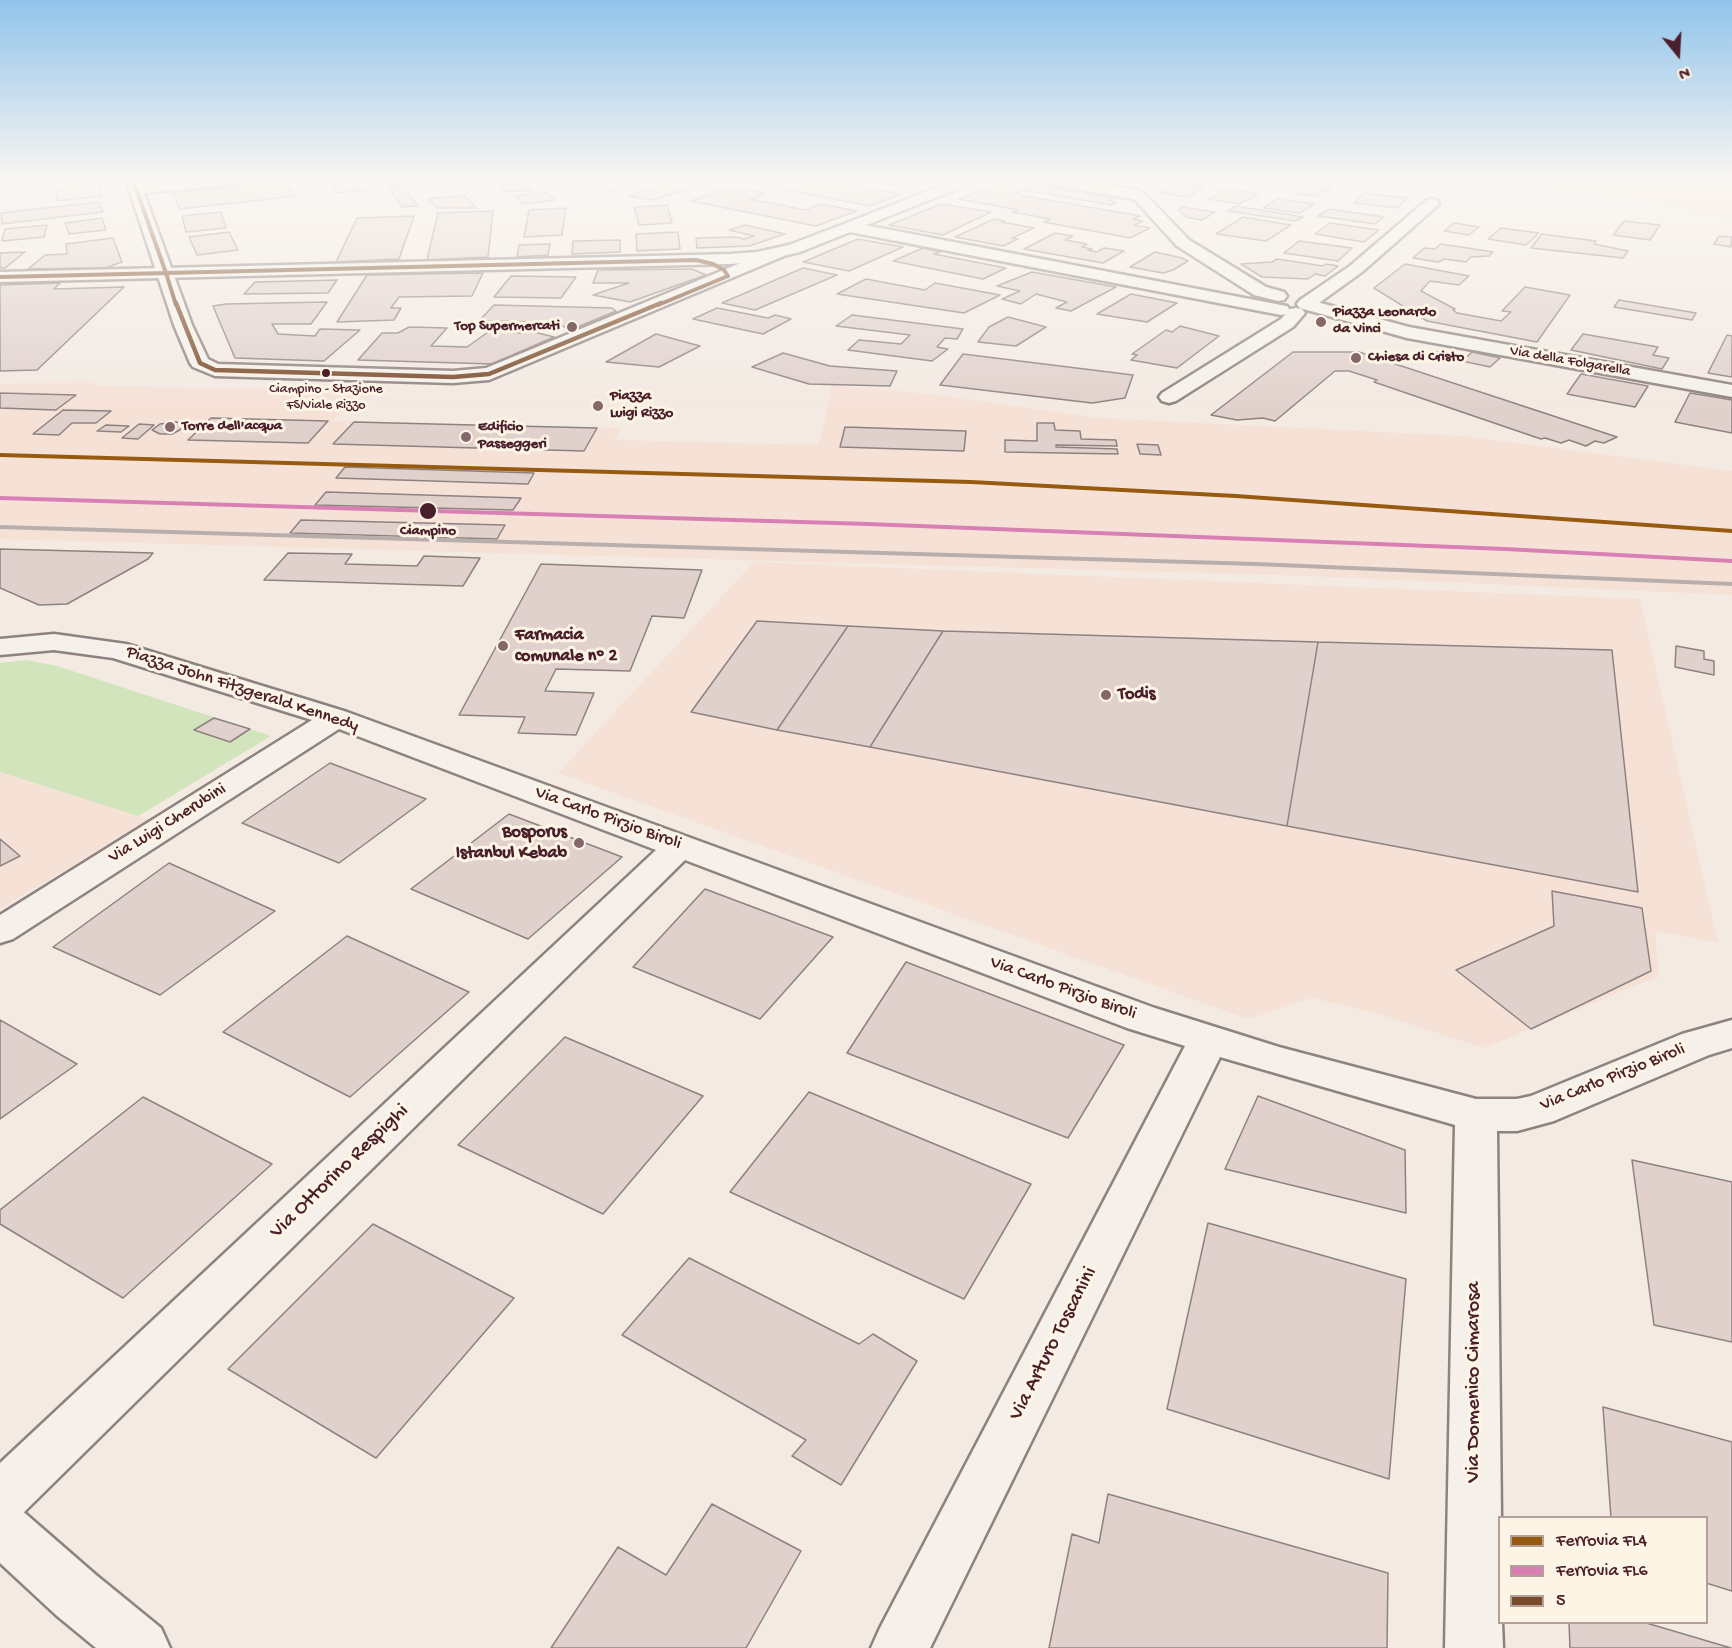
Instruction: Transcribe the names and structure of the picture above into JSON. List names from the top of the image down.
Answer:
{
  "streets": {
    "street": [
      "Via della Folgarella",
      "Piazza John Fitzgerald Kennedy",
      "Via Carlo Pirzio Biroli",
      "Via Luigi Cherubini",
      "Via Ottorino Respighi",
      "Via Arturo Toscanini",
      "Via Domenico Cimarosa"
    ]
  },
  "crossings": [
    ["Piazza John Fitzgerald Kennedy", "Via Carlo Pirzio Biroli"],
    ["Piazza John Fitzgerald Kennedy", "Via Luigi Cherubini"],
    ["Via Carlo Pirzio Biroli", "Via Ottorino Respighi"],
    ["Via Carlo Pirzio Biroli", "Via Arturo Toscanini"],
    ["Via Carlo Pirzio Biroli", "Via Domenico Cimarosa"]
  ],
  "places": [
    "Piazza Leonardo da Vinci",
    "Top Supermercati",
    "Chiesa di Cristo",
    "Ciampino - Stazione FS/Viale Rizzo",
    "Piazza Luigi Rizzo",
    "Torre dell'acqua",
    "Edificio Passeggeri",
    "Ciampino",
    "Farmacia comunale nº 2",
    "Todis",
    "Bosporus Istanbul Kebab"
  ],
  "lines": ["transit line 5", "rail line FL4", "rail line FL6"],
  "legend": ["Ferrovia FL4", "Ferrovia FL6", "5"],
  "north": "bottom"
}
